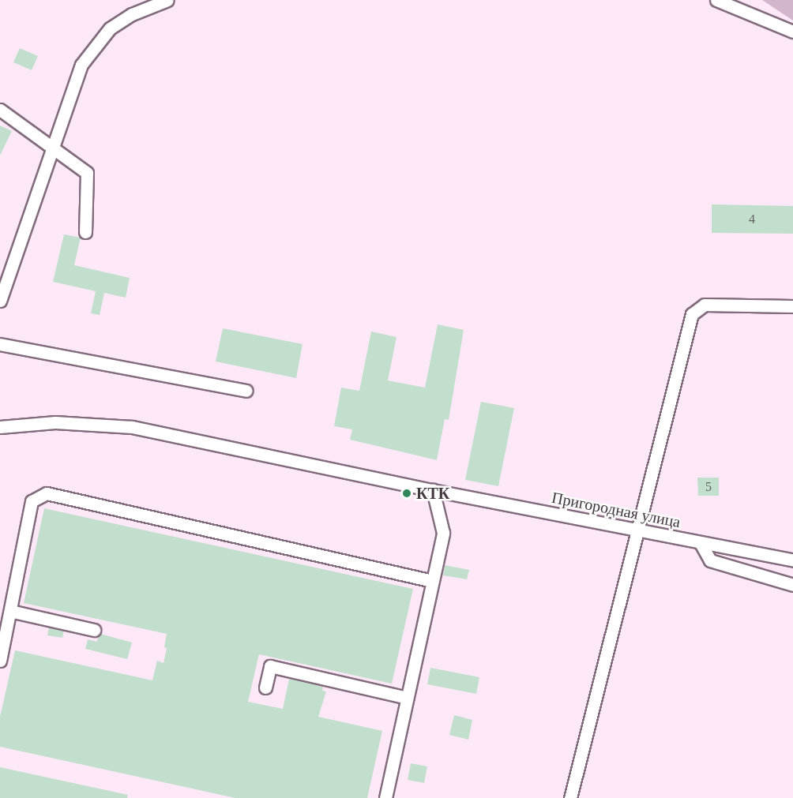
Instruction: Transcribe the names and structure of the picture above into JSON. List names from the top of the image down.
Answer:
{
  "streets": {
    "street": ["Пригородная улица"]
  },
  "places": ["КТК"],
  "house_numbers": ["4", "5"]
}
